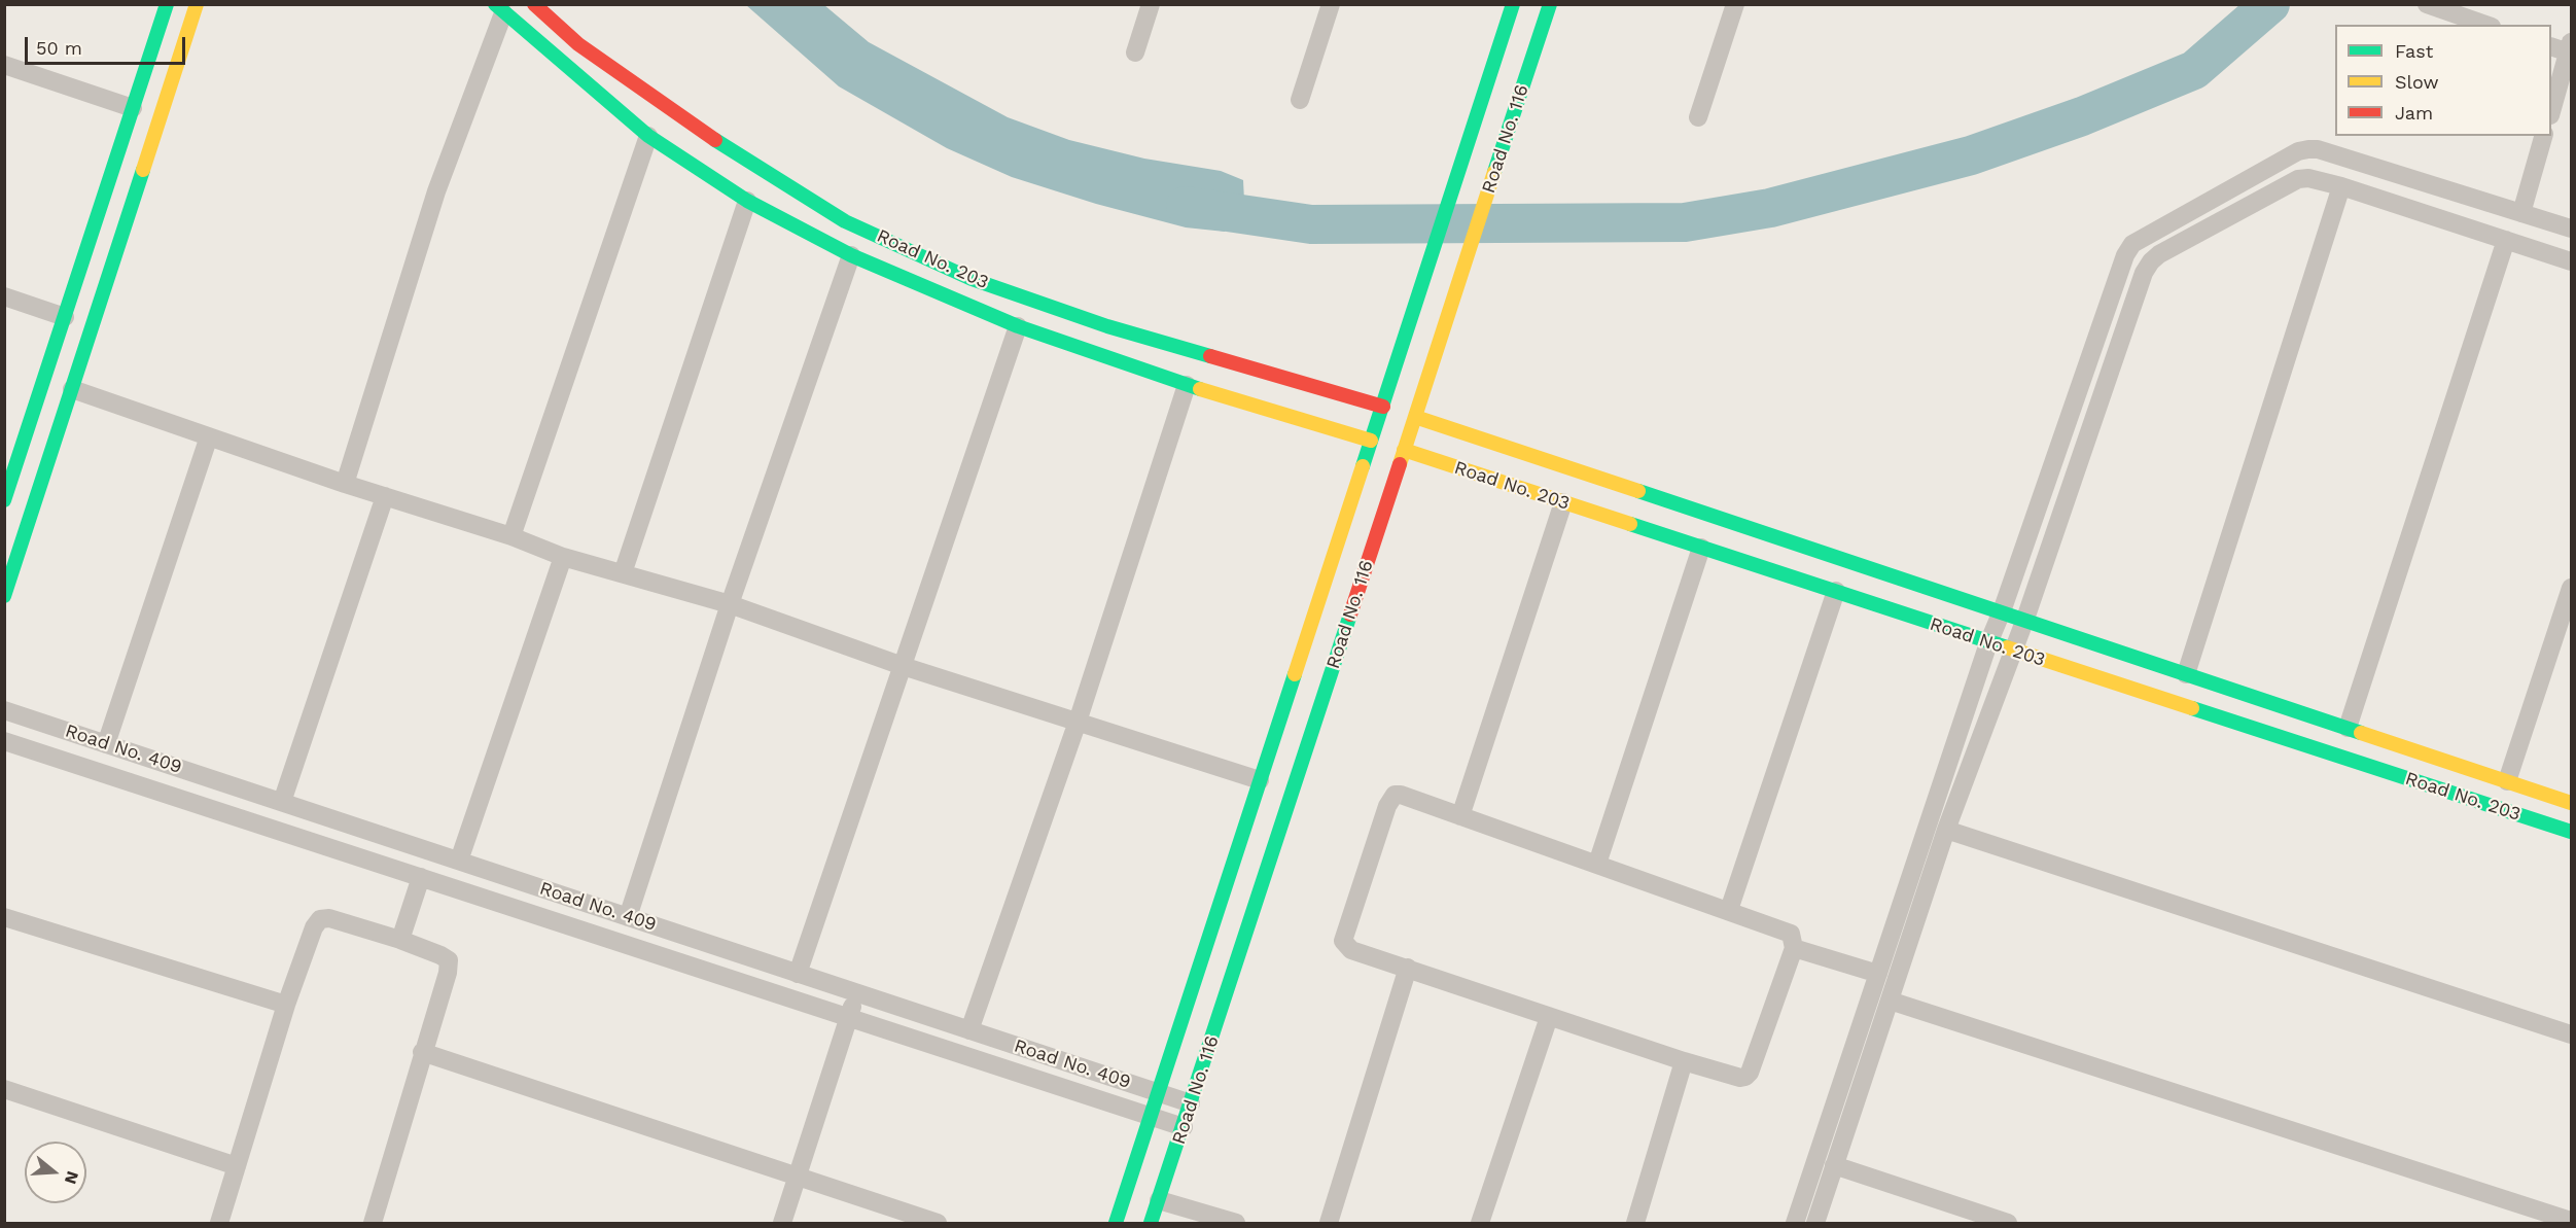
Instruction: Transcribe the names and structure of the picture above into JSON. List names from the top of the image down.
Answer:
{
  "streets": {
    "street": ["Road No. 116", "Road No. 203", "Road No. 409"]
  },
  "crossings": [
    ["Road No. 116", "Road No. 203"],
    ["Road No. 116", "Road No. 409"]
  ],
  "legend": ["Fast", "Slow", "Jam"],
  "scale_bar": "50 m",
  "north": "right"
}
